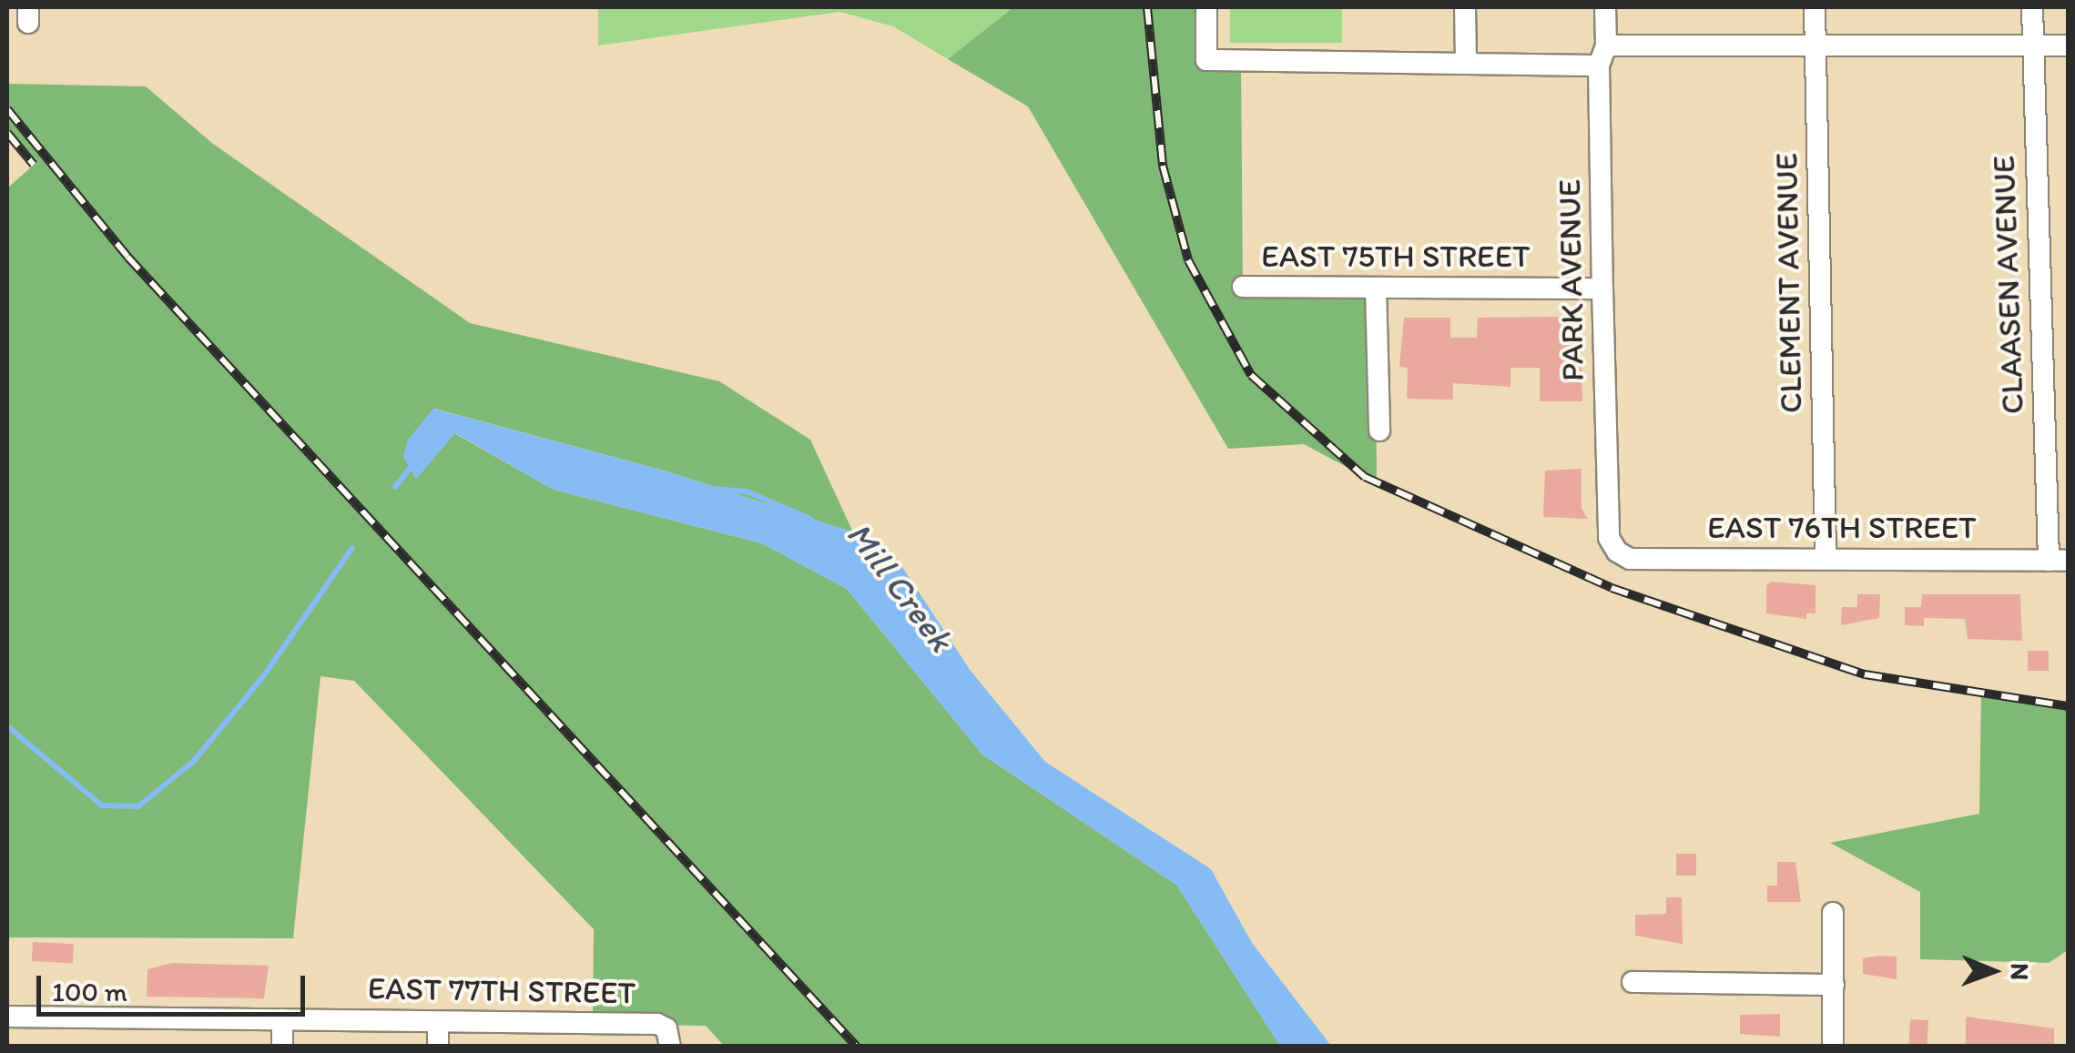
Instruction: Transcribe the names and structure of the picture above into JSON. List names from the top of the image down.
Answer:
{
  "streets": {
    "street": [
      "EAST 75TH STREET",
      "PARK AVENUE",
      "CLEMENT AVENUE",
      "CLAASEN AVENUE",
      "EAST 76TH STREET",
      "EAST 77TH STREET"
    ]
  },
  "crossings": [
    ["EAST 75TH STREET", "PARK AVENUE"],
    ["PARK AVENUE", "EAST 76TH STREET"],
    ["CLEMENT AVENUE", "EAST 76TH STREET"],
    ["CLAASEN AVENUE", "EAST 76TH STREET"]
  ],
  "water": ["Mill Creek"],
  "scale_bar": "100 m",
  "north": "right"
}
